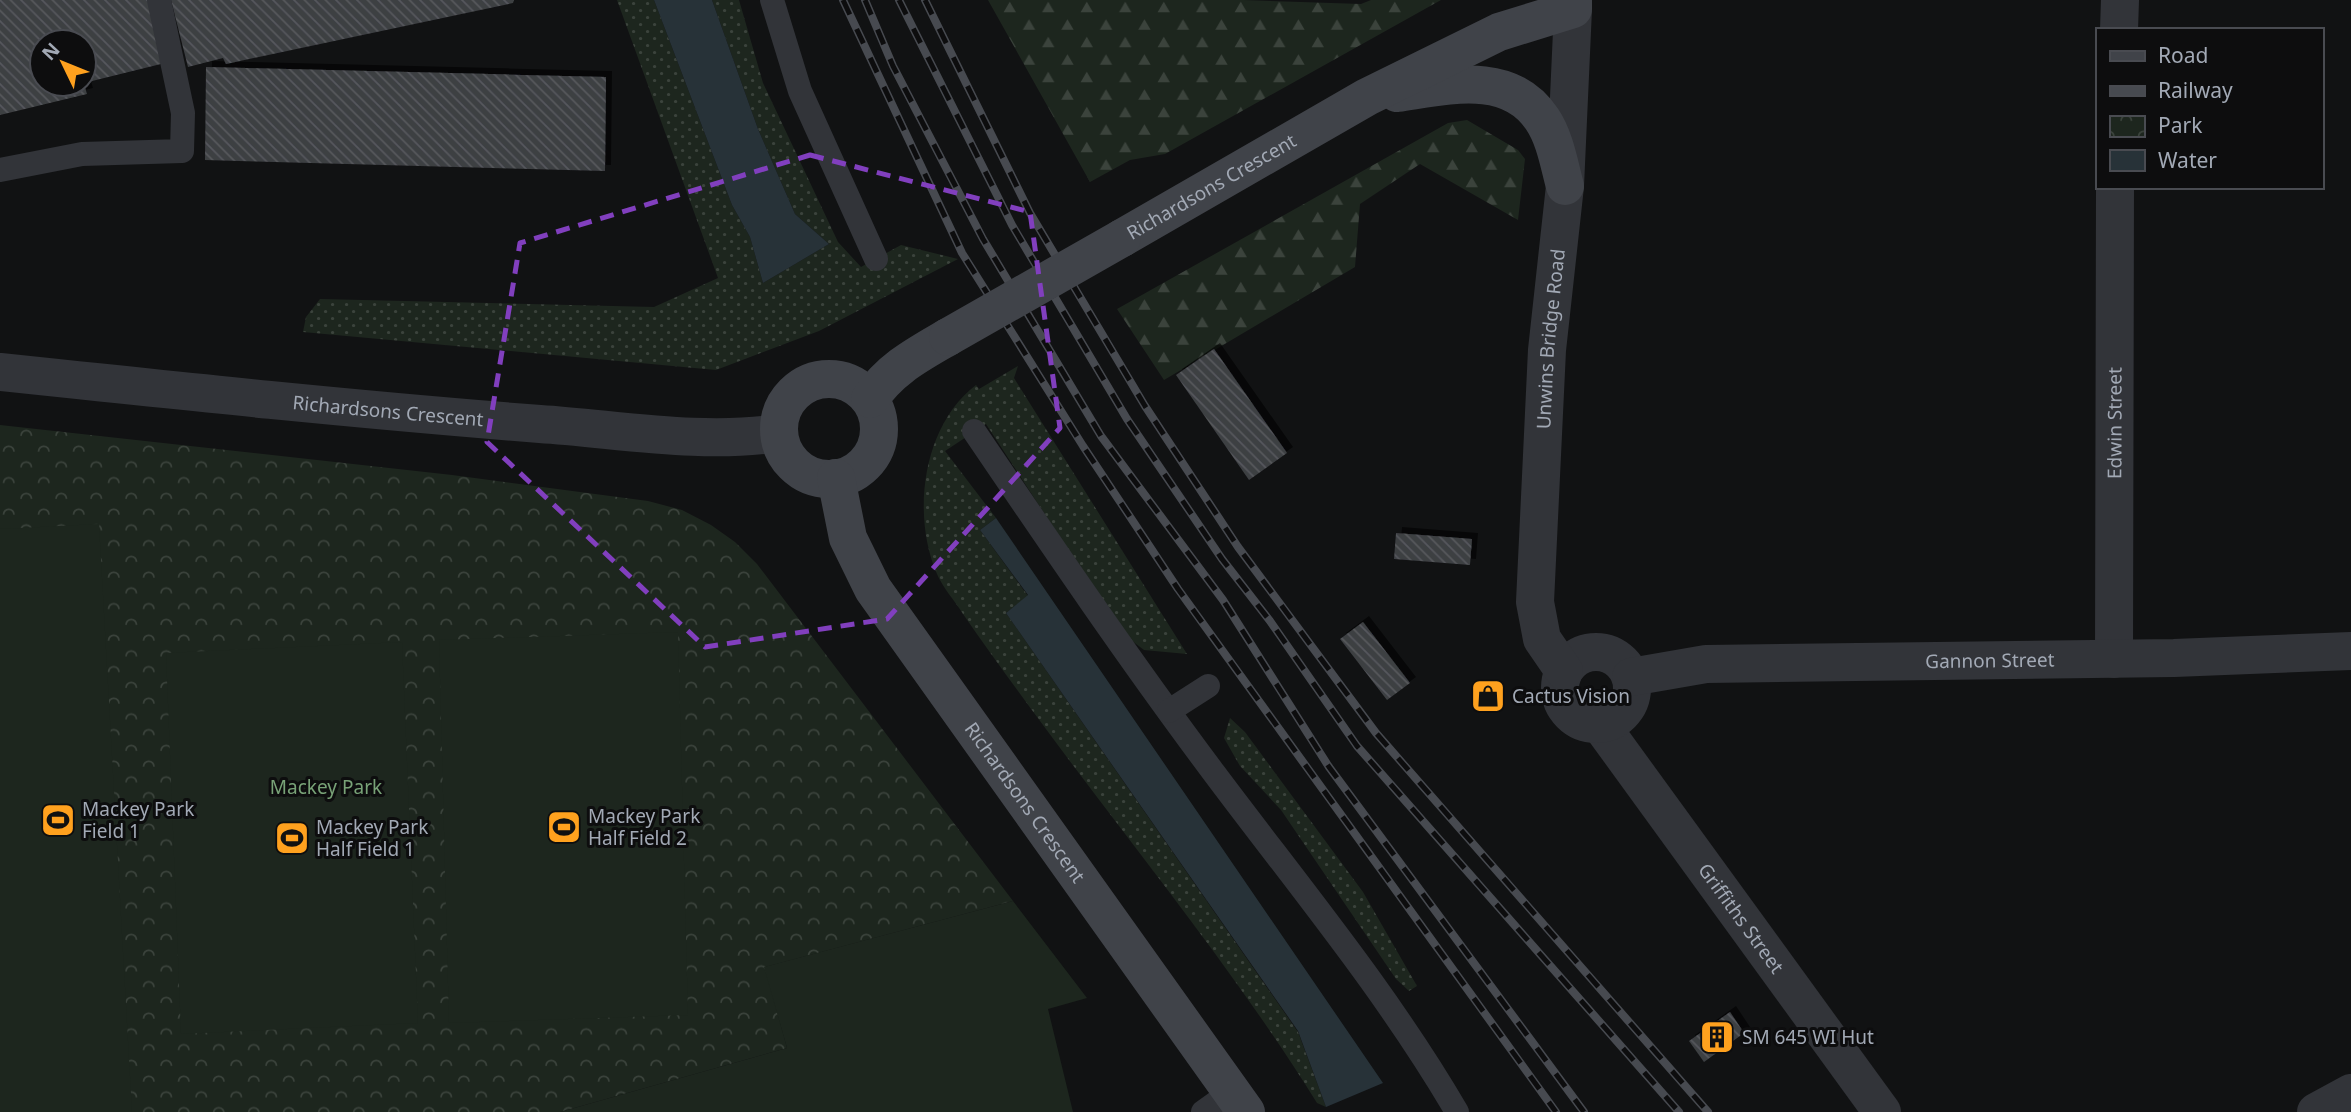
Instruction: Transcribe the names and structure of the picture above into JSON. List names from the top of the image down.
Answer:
{
  "streets": {
    "main road": ["Richardsons Crescent"],
    "street": [
      "Unwins Bridge Road",
      "Edwin Street",
      "Gannon Street",
      "Griffiths Street"
    ]
  },
  "crossings": [
    ["Richardsons Crescent", "Unwins Bridge Road"],
    ["Unwins Bridge Road", "Gannon Street"],
    ["Unwins Bridge Road", "Griffiths Street"],
    ["Edwin Street", "Gannon Street"],
    ["Gannon Street", "Griffiths Street"]
  ],
  "parks": ["Mackey Park"],
  "places": {
    "shop": ["Cactus Vision"],
    "sports": ["Mackey Park Field 1", "Mackey Park Half Field 2", "Mackey Park Half Field 1"],
    "building": ["SM 645 WI Hut"]
  },
  "legend": [
    "Road",
    "Railway",
    "Park",
    "Water"
  ],
  "north": "top left"
}
